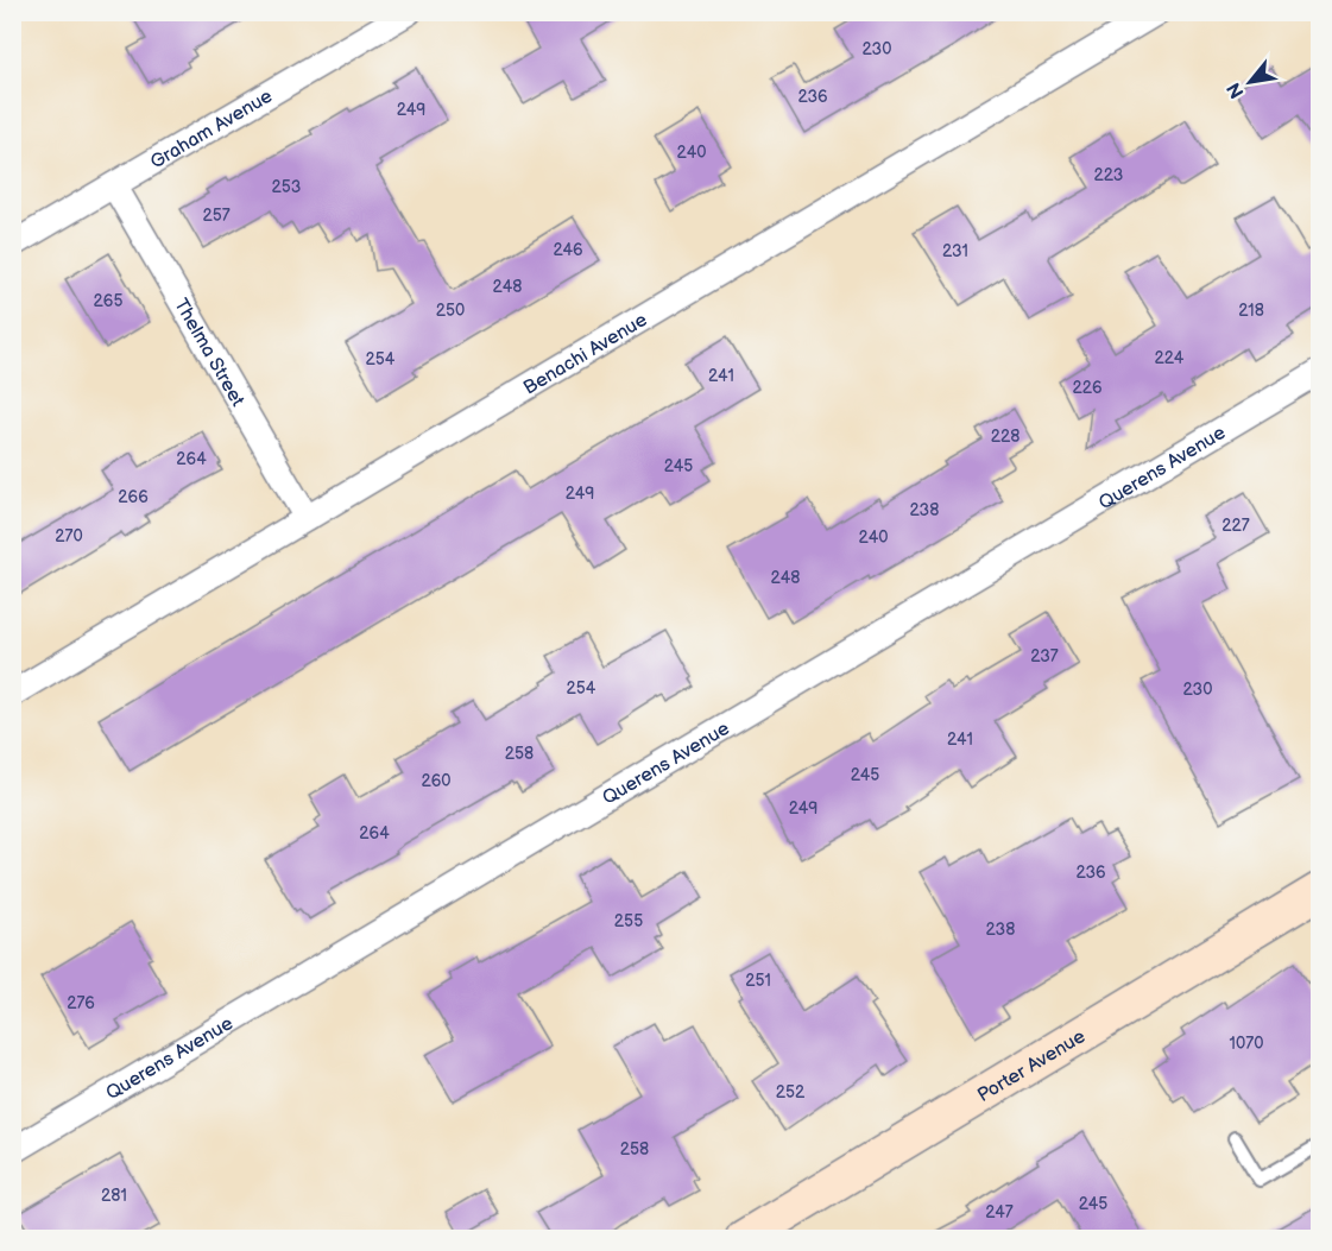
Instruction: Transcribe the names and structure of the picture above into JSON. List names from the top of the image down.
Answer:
{
  "streets": {
    "main road": ["Porter Avenue"],
    "street": [
      "Graham Avenue",
      "Thelma Street",
      "Benachi Avenue",
      "Querens Avenue"
    ]
  },
  "crossings": [
    ["Graham Avenue", "Thelma Street"],
    ["Thelma Street", "Benachi Avenue"]
  ],
  "house_numbers": [
    "230",
    "236",
    "249",
    "240",
    "223",
    "253",
    "257",
    "246",
    "231",
    "248",
    "265",
    "250",
    "218",
    "224",
    "254",
    "241",
    "226",
    "228",
    "264",
    "245",
    "249",
    "266",
    "238",
    "227",
    "270",
    "240",
    "248",
    "237",
    "254",
    "230",
    "241",
    "258",
    "245",
    "260",
    "249",
    "264",
    "236",
    "255",
    "238",
    "251",
    "276",
    "1070",
    "252",
    "258",
    "281",
    "245",
    "247"
  ],
  "north": "bottom left"
}
